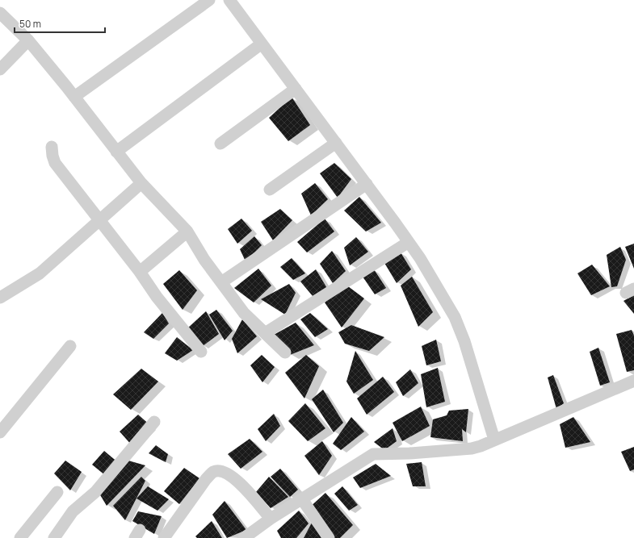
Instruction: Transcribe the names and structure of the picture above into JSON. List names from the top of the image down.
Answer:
{
  "scale_bar": "50 m"
}
